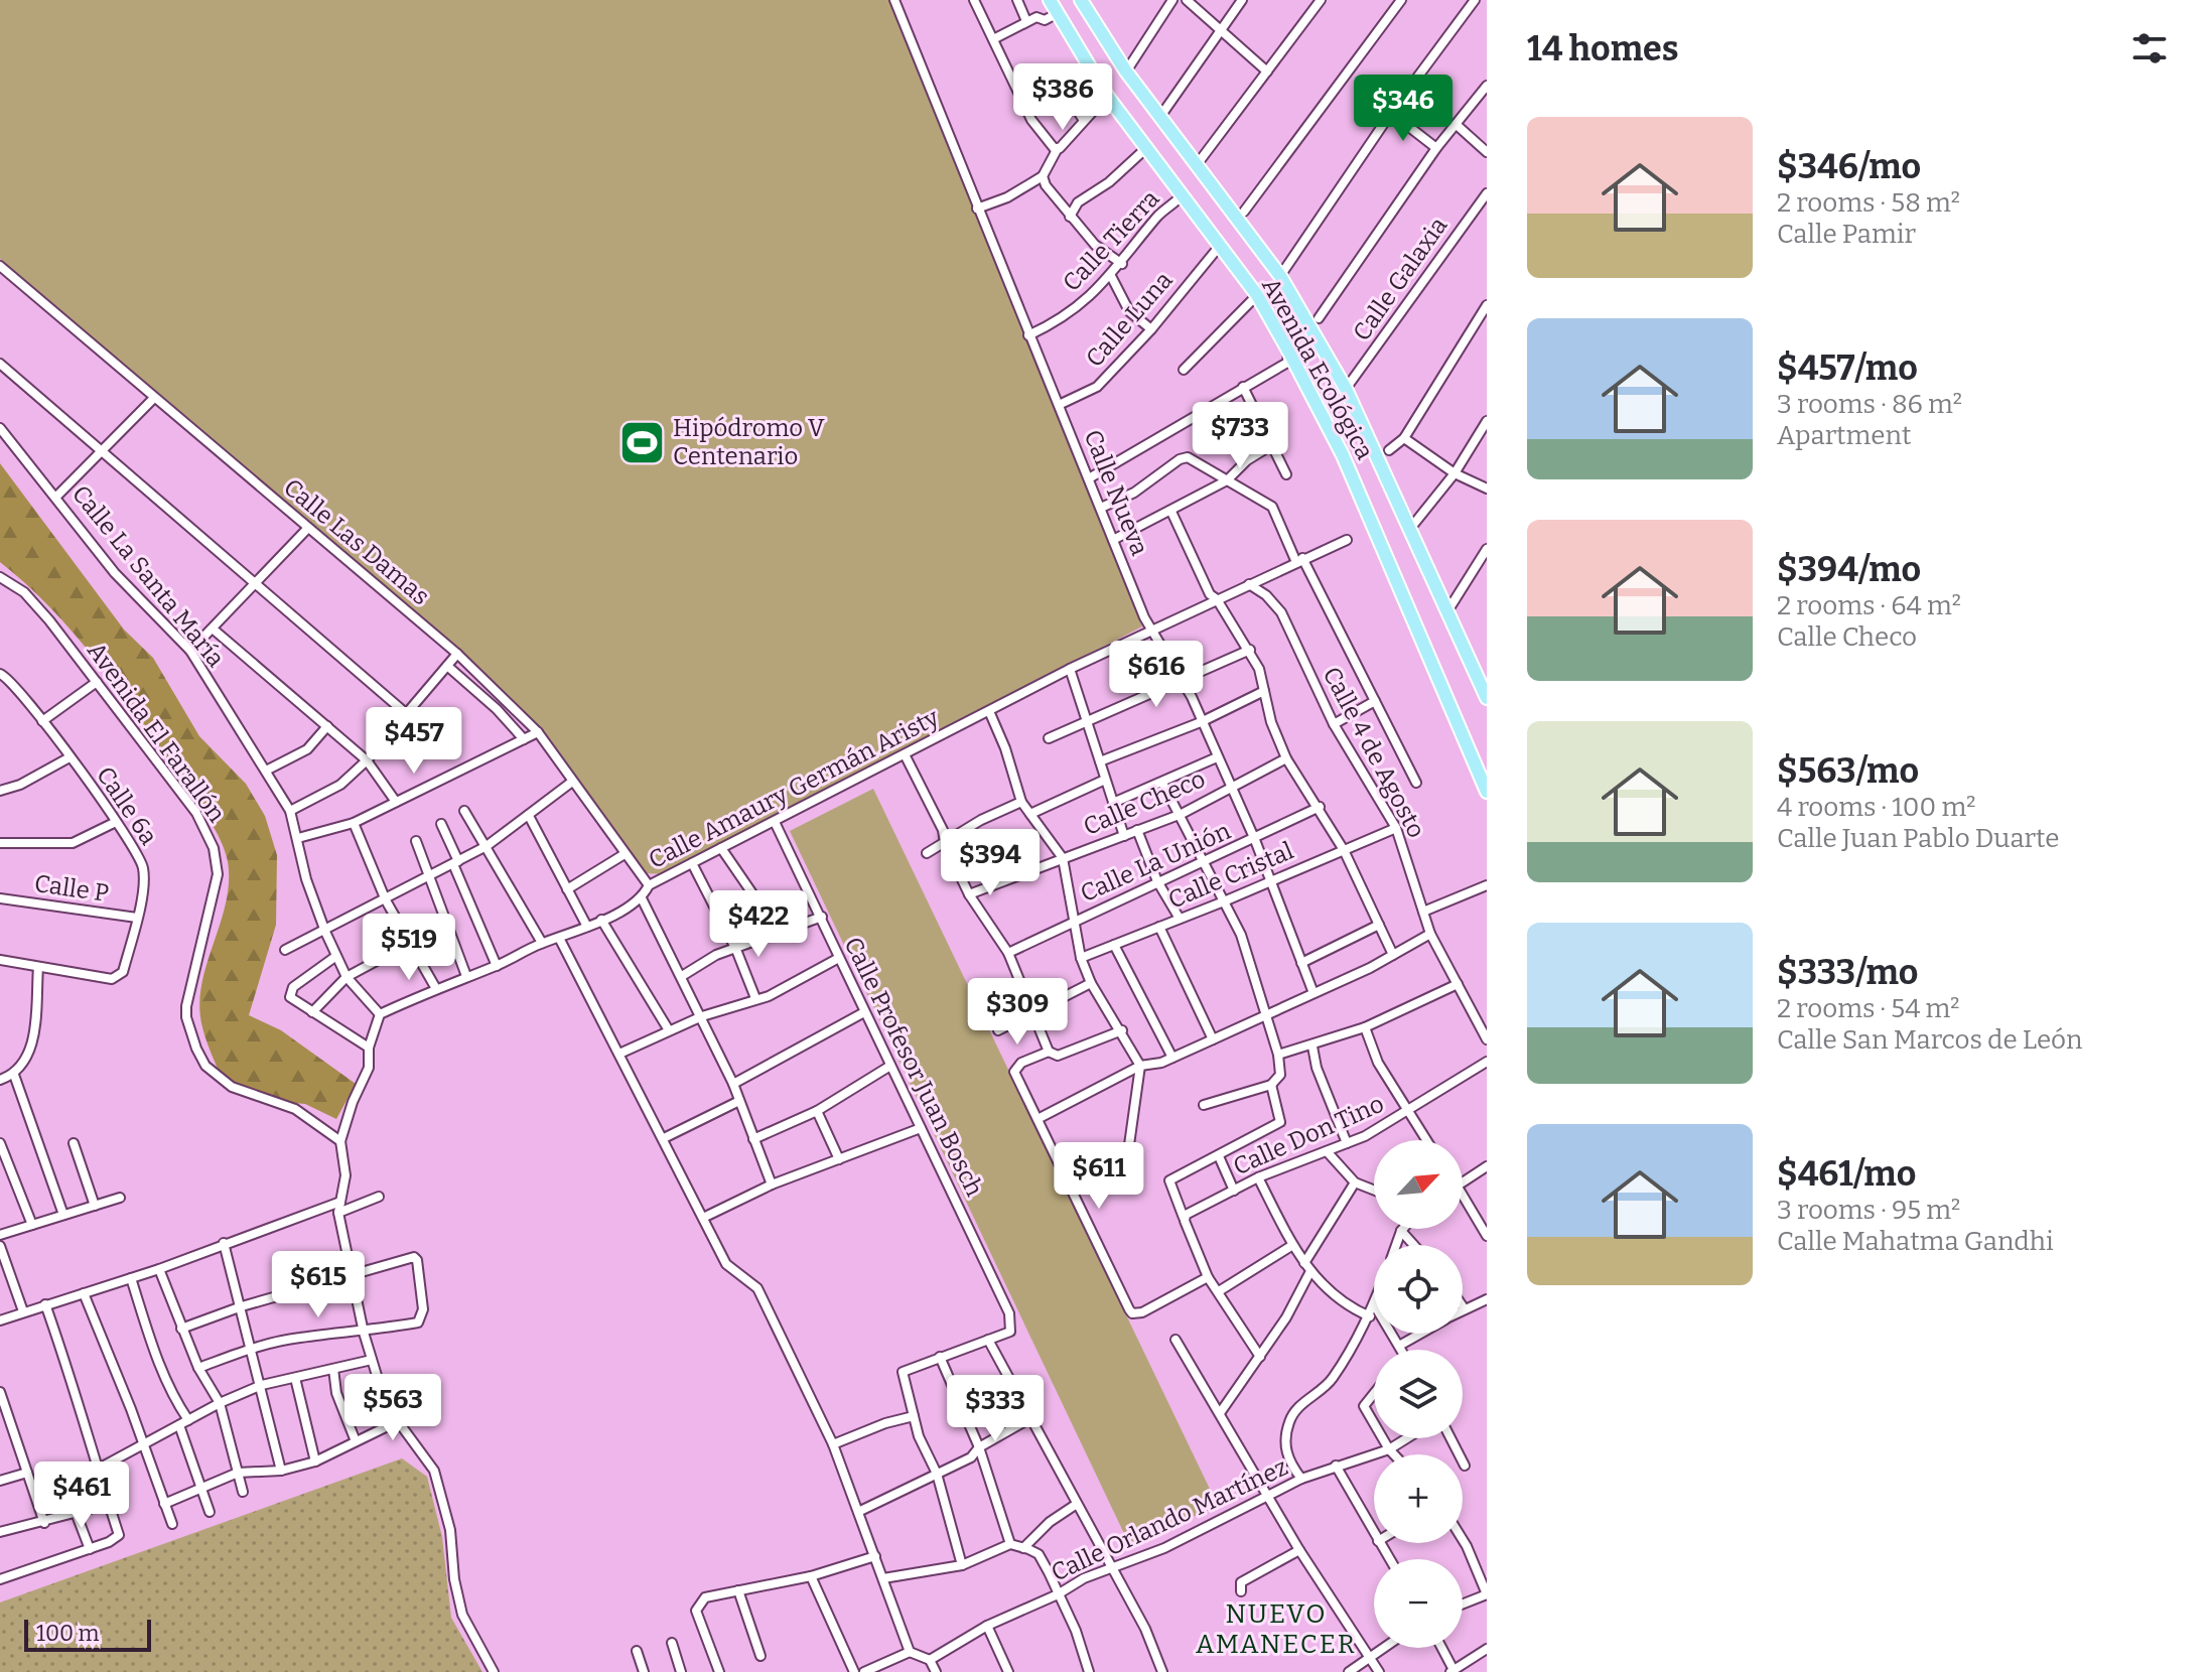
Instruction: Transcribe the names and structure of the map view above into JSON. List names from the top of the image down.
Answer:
{
  "streets": {
    "main road": ["Avenida Ecológica"],
    "street": [
      "Calle Tierra",
      "Calle Galaxia",
      "Calle Luna",
      "Calle Nueva",
      "Calle Las Damas",
      "Calle La Santa María",
      "Avenida El Farallón",
      "Calle 4 de Agosto",
      "Calle Amaury Germán Aristy",
      "Calle Checo",
      "Calle 6a",
      "Calle La Unión",
      "Calle Cristal",
      "Calle P",
      "Calle Profesor Juan Bosch",
      "Calle Don Tino",
      "Calle Orlando Martínez"
    ]
  },
  "crossings": [
    ["Calle Tierra", "Avenida Ecológica"],
    ["Calle Tierra", "Calle Nueva"],
    ["Calle Galaxia", "Avenida Ecológica"],
    ["Calle Luna", "Avenida Ecológica"],
    ["Calle Luna", "Calle Nueva"],
    ["Calle Nueva", "Calle Amaury Germán Aristy"],
    ["Calle Nueva", "Calle Checo"],
    ["Calle Nueva", "Calle La Unión"],
    ["Calle Nueva", "Calle Cristal"],
    ["Calle Las Damas", "Calle Amaury Germán Aristy"],
    ["Calle La Santa María", "Calle Amaury Germán Aristy"],
    ["Calle 4 de Agosto", "Calle Amaury Germán Aristy"],
    ["Calle 4 de Agosto", "Calle Cristal"],
    ["Calle Amaury Germán Aristy", "Calle Profesor Juan Bosch"],
    ["Calle 6a", "Calle P"]
  ],
  "districts": ["NUEVO AMANECER"],
  "places": {
    "sports": ["Hipódromo V Centenario"]
  },
  "scale_bar": "100 m",
  "north": "top right",
  "page": {
    "heading": "14 homes",
    "price": [
      "$386",
      "$346",
      "$733",
      "$616",
      "$457",
      "$394",
      "$422",
      "$519",
      "$309",
      "$611",
      "$615",
      "$563",
      "$333",
      "$461"
    ],
    "list": [
      {
        "name": "$346/mo",
        "note": "2 rooms · 58 m² · Calle Pamir"
      },
      {
        "name": "$457/mo",
        "note": "3 rooms · 86 m² · Apartment"
      },
      {
        "name": "$394/mo",
        "note": "2 rooms · 64 m² · Calle Checo"
      },
      {
        "name": "$563/mo",
        "note": "4 rooms · 100 m² · Calle Juan Pablo Duarte"
      },
      {
        "name": "$333/mo",
        "note": "2 rooms · 54 m² · Calle San Marcos de León"
      },
      {
        "name": "$461/mo",
        "note": "3 rooms · 95 m² · Calle Mahatma Gandhi"
      }
    ],
    "map_buttons": ["+", "−"],
    "scale": "100 m"
  }
}
